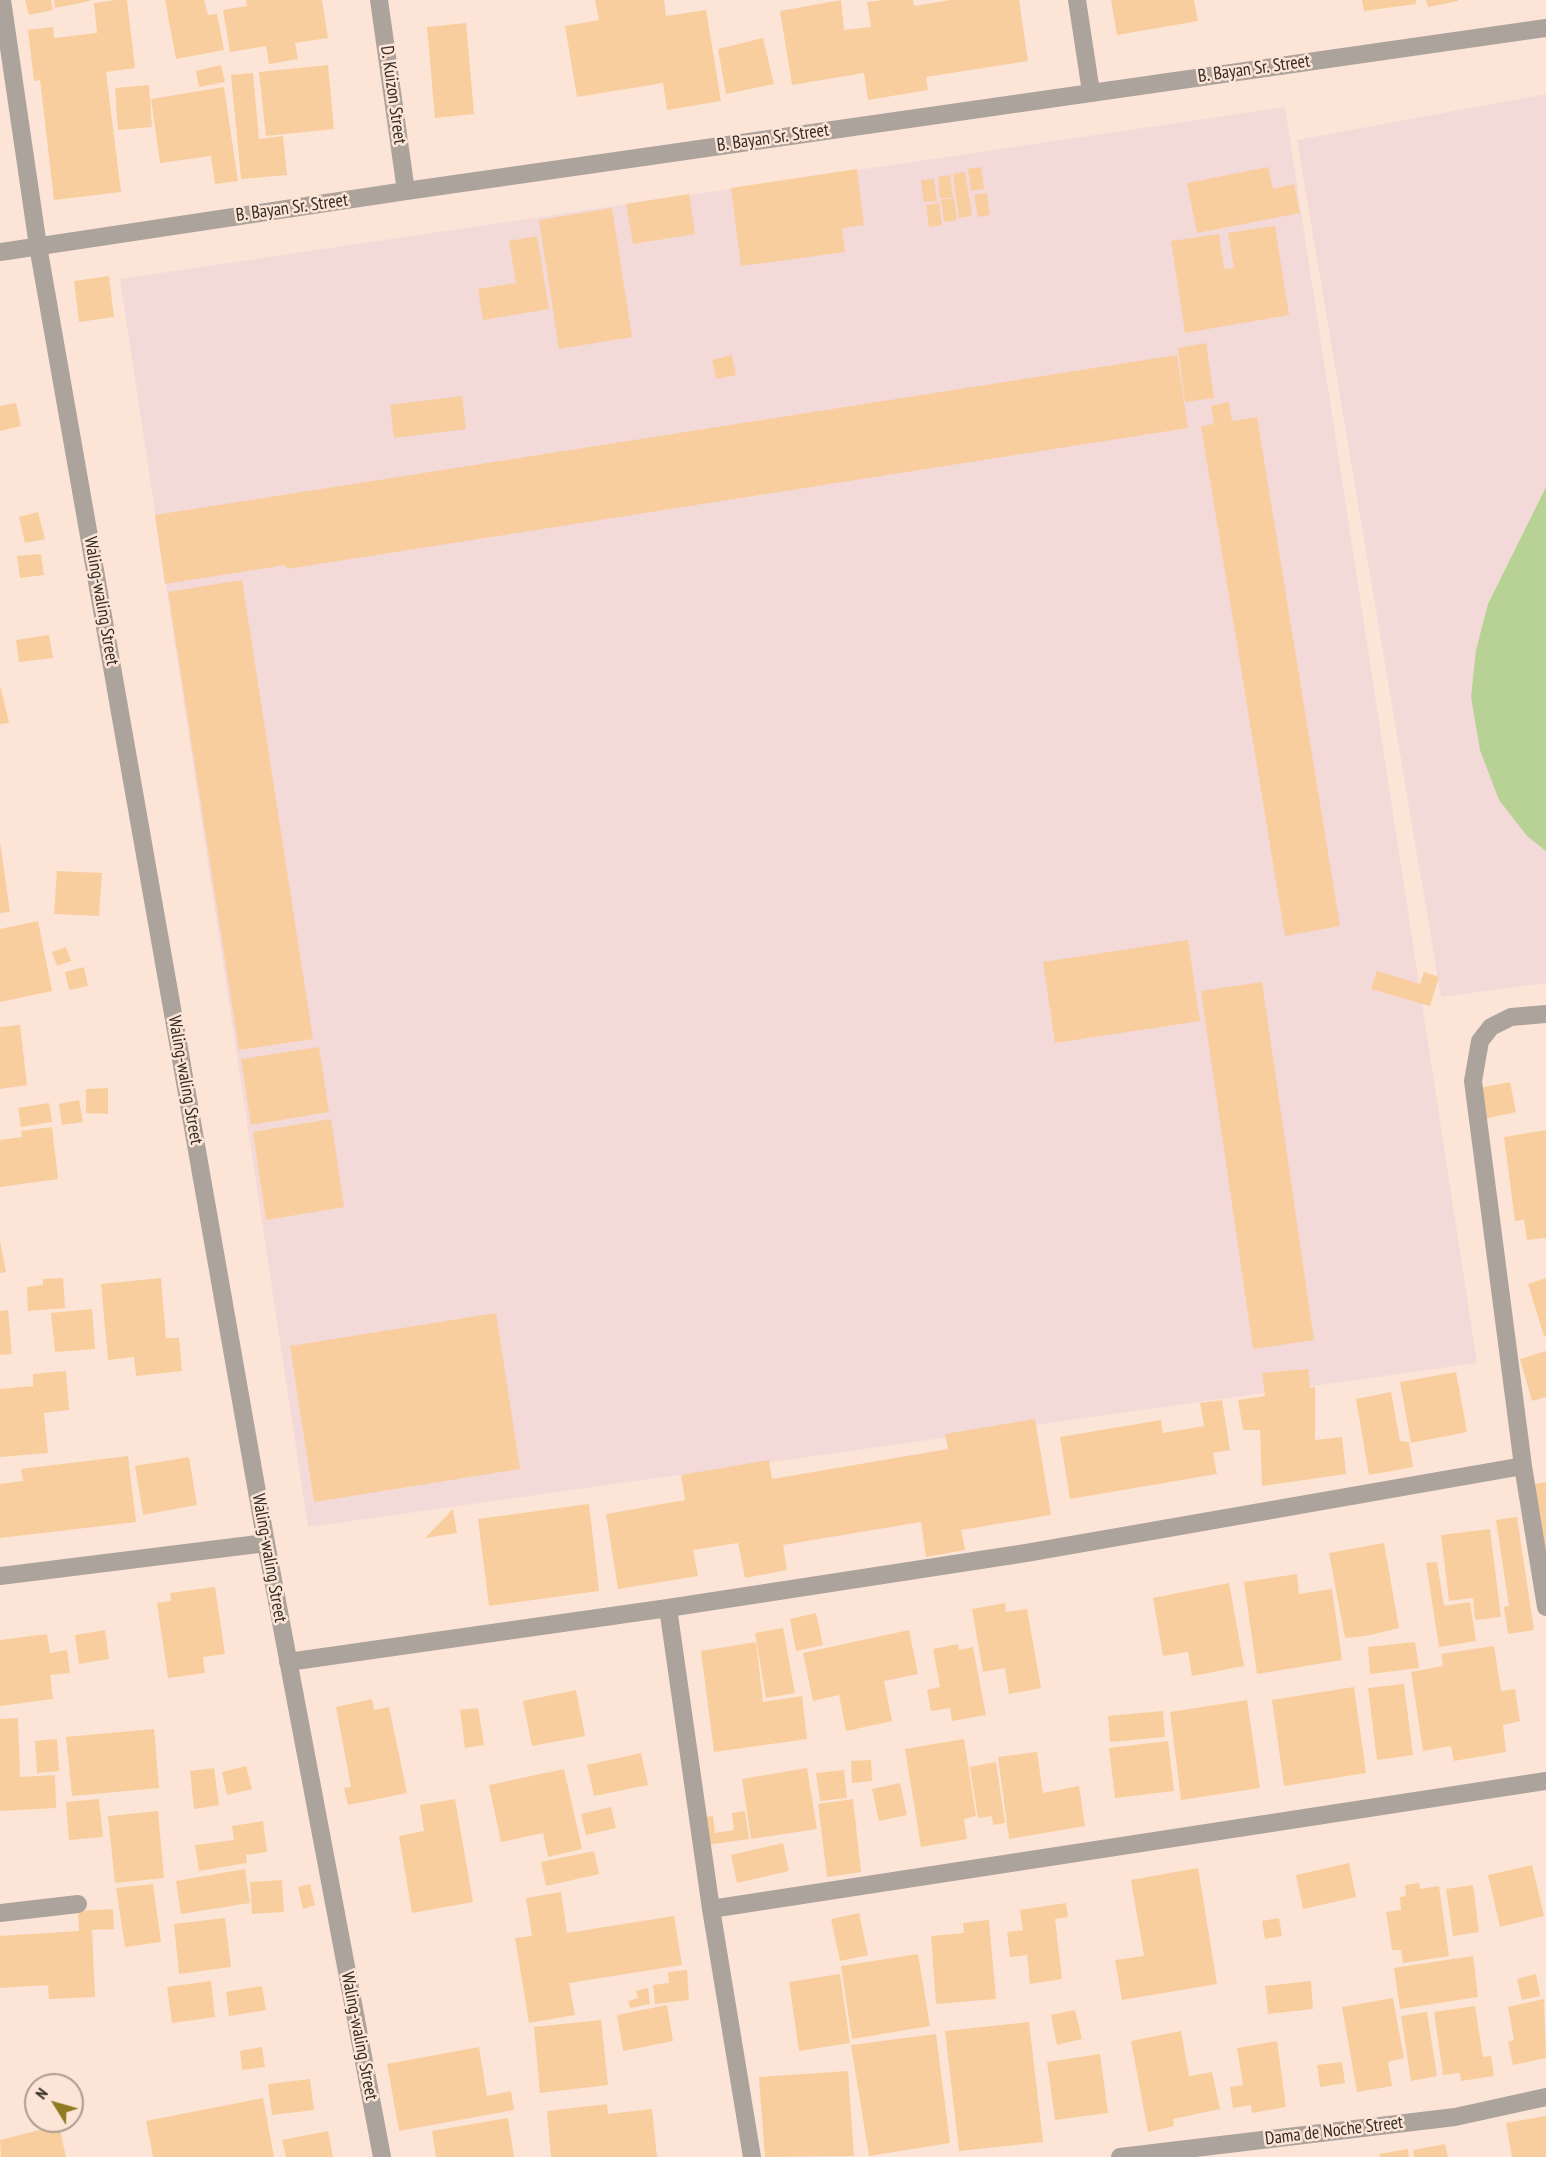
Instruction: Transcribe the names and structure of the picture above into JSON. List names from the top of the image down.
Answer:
{
  "streets": {
    "street": [
      "B. Bayan Sr. Street",
      "D. Kuizon Street",
      "Waling-waling Street",
      "Dama de Noche Street"
    ]
  },
  "crossings": [
    ["B. Bayan Sr. Street", "D. Kuizon Street"],
    ["B. Bayan Sr. Street", "Waling-waling Street"]
  ],
  "north": "top left"
}
